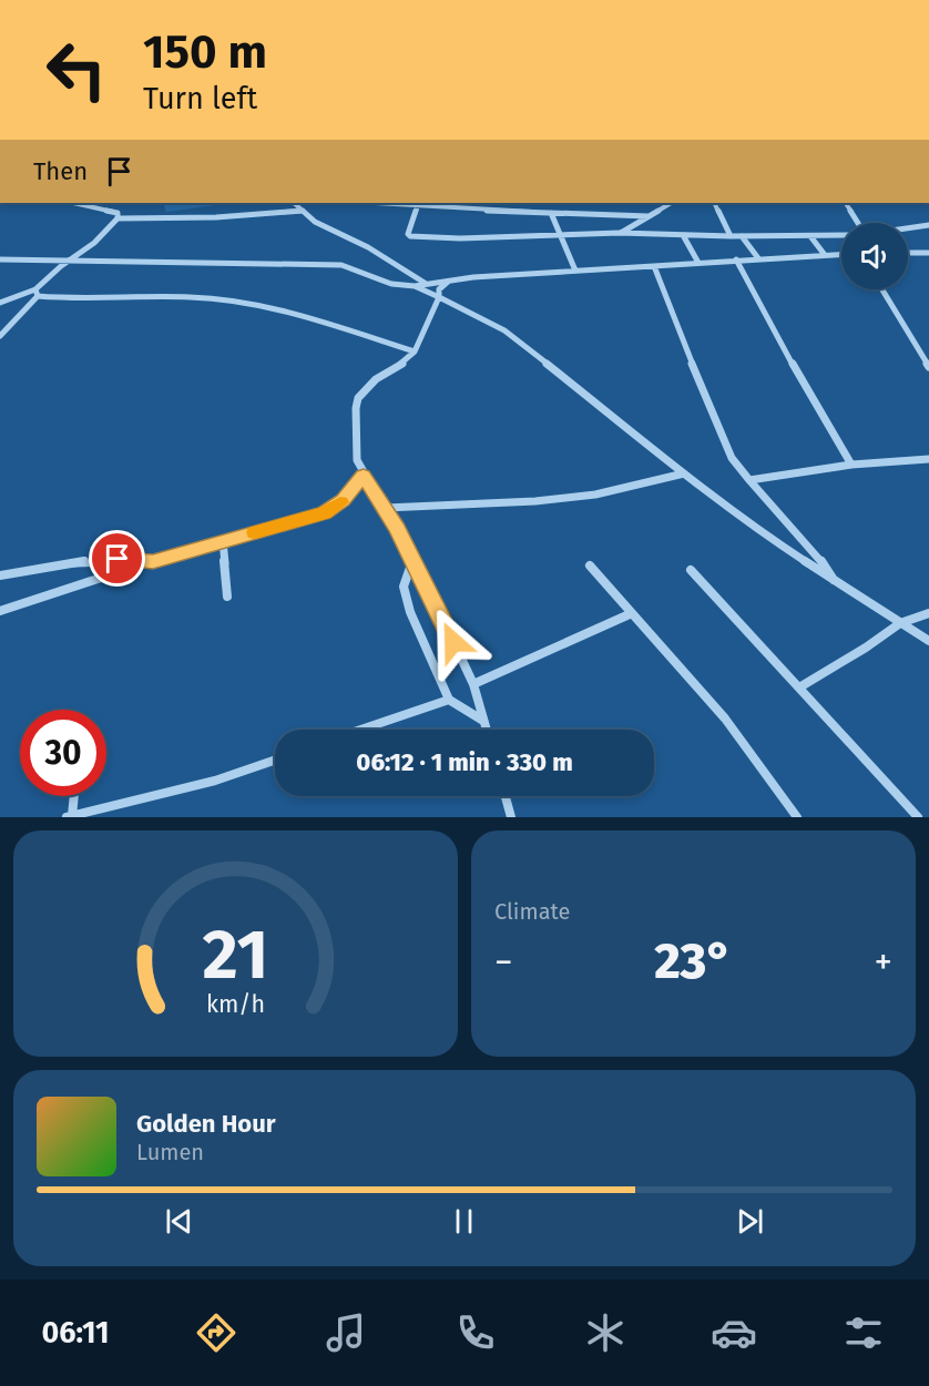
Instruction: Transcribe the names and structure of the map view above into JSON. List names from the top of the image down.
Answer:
{
  "page": {
    "turn": ["150 m", "Turn left"],
    "then": "Then",
    "limit": "30",
    "trip": "06:12 · 1 min · 330 m",
    "tile": "Climate",
    "heat": ["−", "23°", "+"],
    "song": ["Golden Hour", "Lumen"],
    "tabs": "06:11",
    "gauge": ["21", "km/h"]
  }
}
